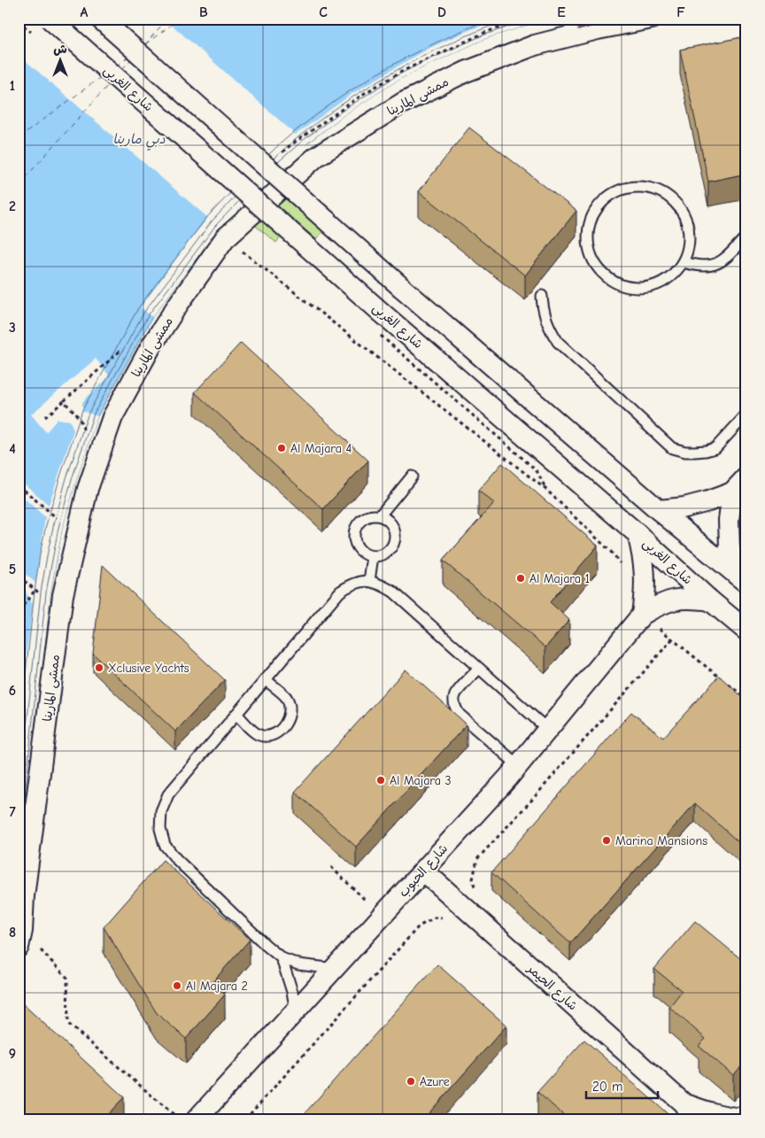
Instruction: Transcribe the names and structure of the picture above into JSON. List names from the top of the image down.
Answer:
{
  "streets": {
    "street": [
      "شارع الغربى",
      "ممشى المارينا",
      "شارع الحبوب",
      "شارع الحيمر"
    ]
  },
  "crossings": [
    ["شارع الغربى", "شارع الحبوب"],
    ["شارع الحبوب", "شارع الحيمر"]
  ],
  "water": ["دبي مارينا"],
  "places": [
    "Al Majara 4",
    "Al Majara 1",
    "Xclusive Yachts",
    "Al Majara 3",
    "Marina Mansions",
    "Al Majara 2",
    "Azure"
  ],
  "scale_bar": "20 m",
  "north": "top",
  "grid": {
    "columns": [
      "A",
      "B",
      "C",
      "D",
      "E",
      "F"
    ],
    "rows": [
      "1",
      "2",
      "3",
      "4",
      "5",
      "6",
      "7",
      "8",
      "9"
    ]
  }
}
